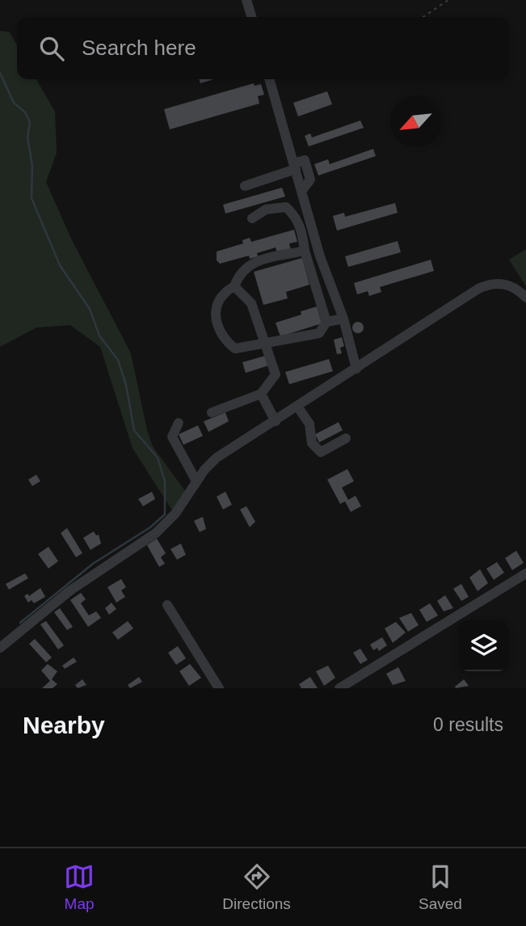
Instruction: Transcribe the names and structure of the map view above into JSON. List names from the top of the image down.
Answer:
{
  "north": "bottom left",
  "page": {
    "search": "Search here",
    "heading": ["Nearby", "0 results"],
    "nav": ["Map", "Directions", "Saved"]
  }
}
